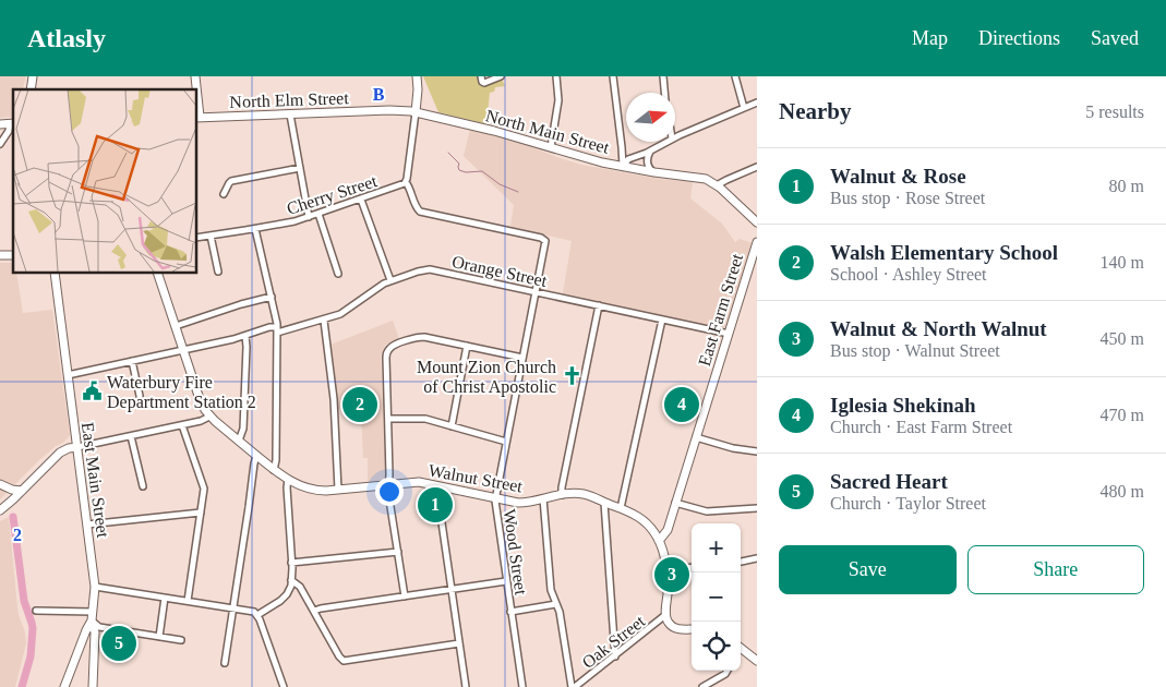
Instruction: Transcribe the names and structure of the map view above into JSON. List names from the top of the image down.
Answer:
{
  "streets": {
    "main road": [
      "North Elm Street",
      "North Main Street",
      "East Farm Street",
      "Walnut Street",
      "East Main Street"
    ],
    "street": [
      "Cherry Street",
      "Orange Street",
      "Wood Street",
      "Oak Street"
    ]
  },
  "crossings": [
    ["North Elm Street", "North Main Street"],
    ["Cherry Street", "Wood Street"],
    ["Orange Street", "East Farm Street"],
    ["Orange Street", "Walnut Street"],
    ["Orange Street", "East Main Street"],
    ["Orange Street", "Wood Street"],
    ["East Farm Street", "Walnut Street"],
    ["Walnut Street", "Wood Street"],
    ["Walnut Street", "Oak Street"]
  ],
  "places": {
    "church": ["Mount Zion Church of Christ Apostolic"],
    "public building": ["Waterbury Fire Department Station 2"]
  },
  "north": "right",
  "page": {
    "header": "Atlasly",
    "nav": ["Map", "Directions", "Saved"],
    "heading": ["Nearby", "5 results"],
    "list": [
      {
        "mark": "1",
        "name": "Walnut & Rose",
        "note": "Bus stop · Rose Street",
        "value": "80 m"
      },
      {
        "mark": "2",
        "name": "Walsh Elementary School",
        "note": "School · Ashley Street",
        "value": "140 m"
      },
      {
        "mark": "3",
        "name": "Walnut & North Walnut",
        "note": "Bus stop · Walnut Street",
        "value": "450 m"
      },
      {
        "mark": "4",
        "name": "Iglesia Shekinah",
        "note": "Church · East Farm Street",
        "value": "470 m"
      },
      {
        "mark": "5",
        "name": "Sacred Heart",
        "note": "Church · Taylor Street",
        "value": "480 m"
      }
    ],
    "pins": [
      "2",
      "4",
      "1",
      "3",
      "5"
    ],
    "map_buttons": ["+", "−"],
    "buttons": ["Save", "Share"]
  },
  "grid": {
    "columns": ["B"],
    "rows": ["2"]
  }
}
